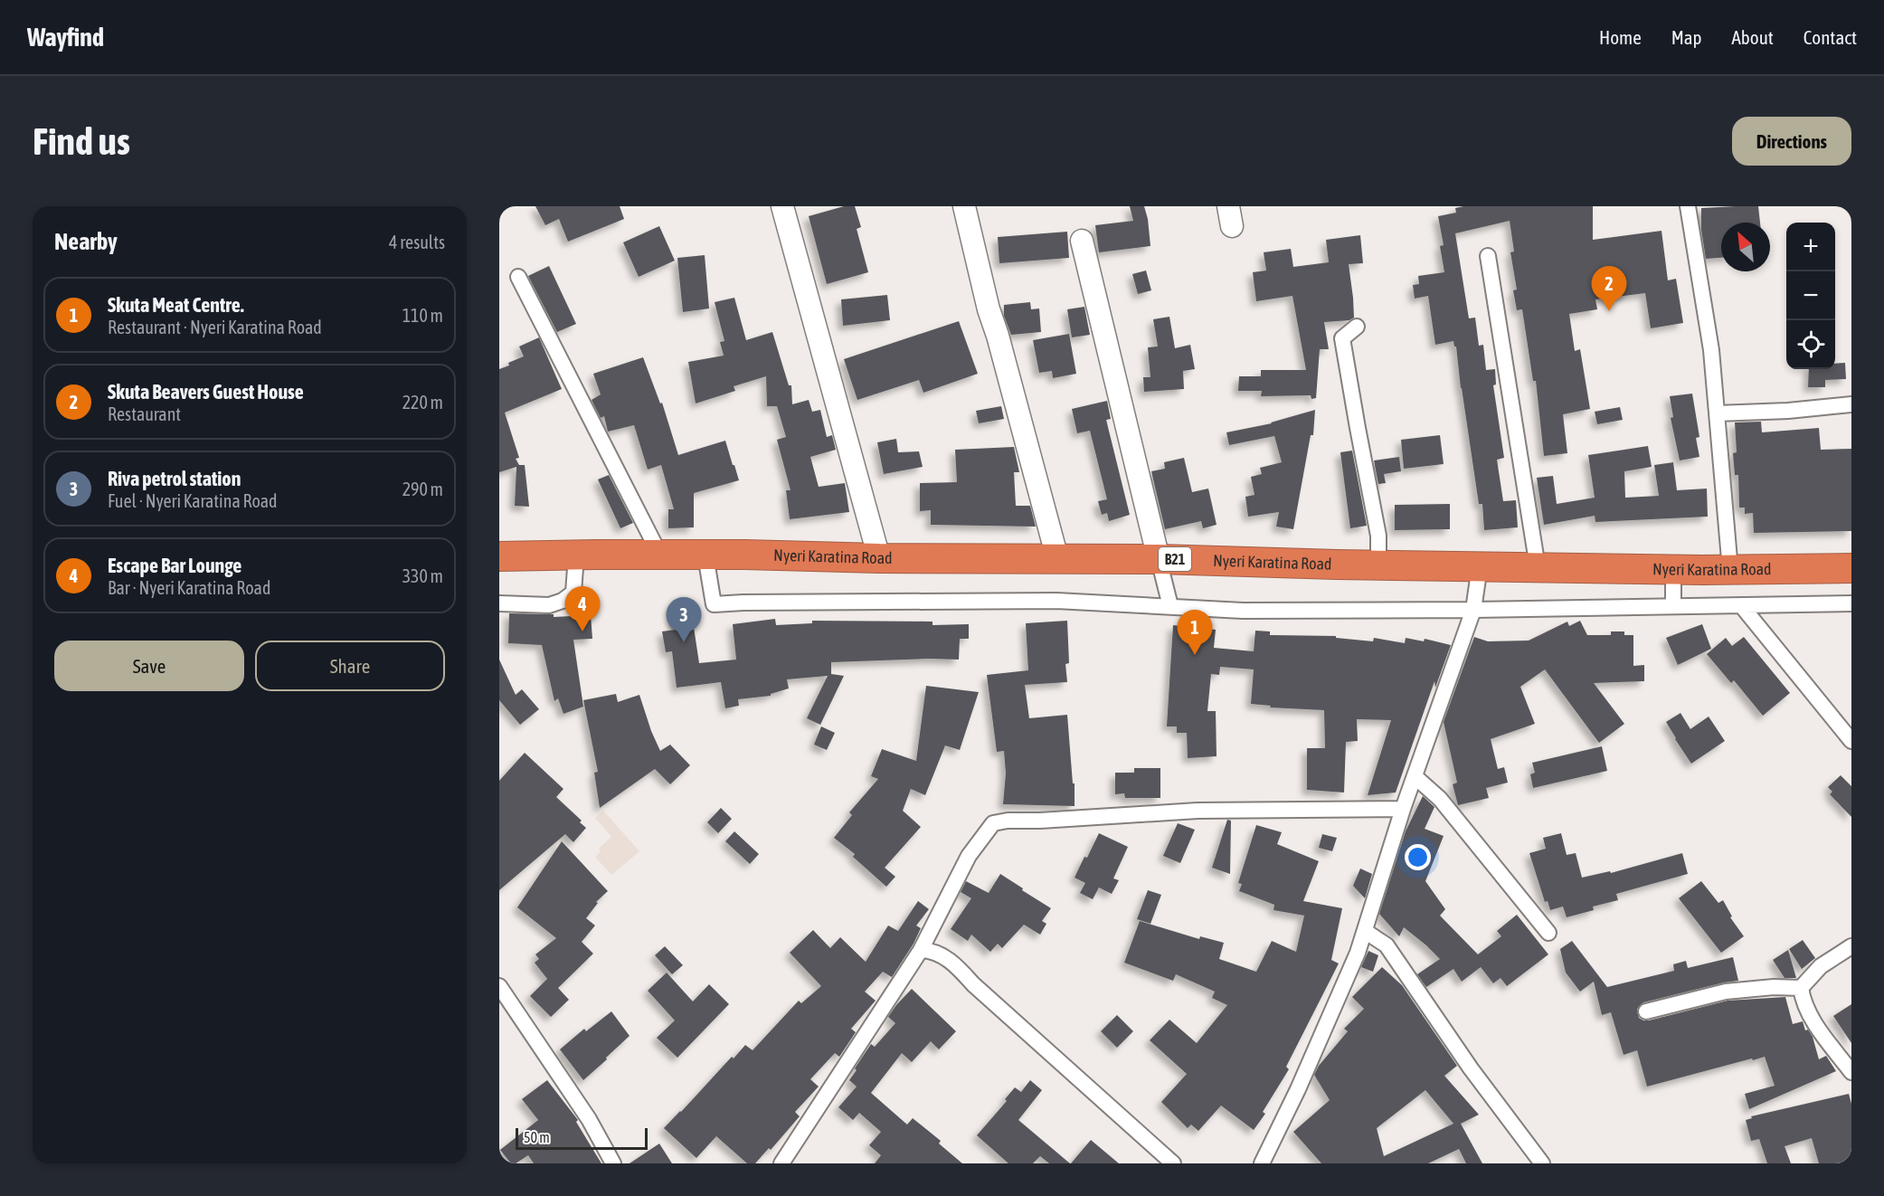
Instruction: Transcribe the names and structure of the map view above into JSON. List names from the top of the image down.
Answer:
{
  "streets": {
    "highway": ["Nyeri Karatina Road", "B21"]
  },
  "scale_bar": "50 m",
  "north": "top left",
  "page": {
    "header": "Wayfind",
    "nav": [
      "Home",
      "Map",
      "About",
      "Contact"
    ],
    "buttons": [
      "Directions",
      ["Save", "Share"]
    ],
    "title": "Find us",
    "heading": ["Nearby", "4 results"],
    "map_buttons": ["+", "−"],
    "pins": [
      "2",
      "4",
      "3",
      "1"
    ],
    "list": [
      {
        "mark": "1",
        "name": "Skuta Meat Centre.",
        "note": "Restaurant · Nyeri Karatina Road",
        "value": "110 m"
      },
      {
        "mark": "2",
        "name": "Skuta Beavers Guest House",
        "note": "Restaurant",
        "value": "220 m"
      },
      {
        "mark": "3",
        "name": "Riva petrol station",
        "note": "Fuel · Nyeri Karatina Road",
        "value": "290 m"
      },
      {
        "mark": "4",
        "name": "Escape Bar Lounge",
        "note": "Bar · Nyeri Karatina Road",
        "value": "330 m"
      }
    ],
    "scale": "50 m"
  }
}
